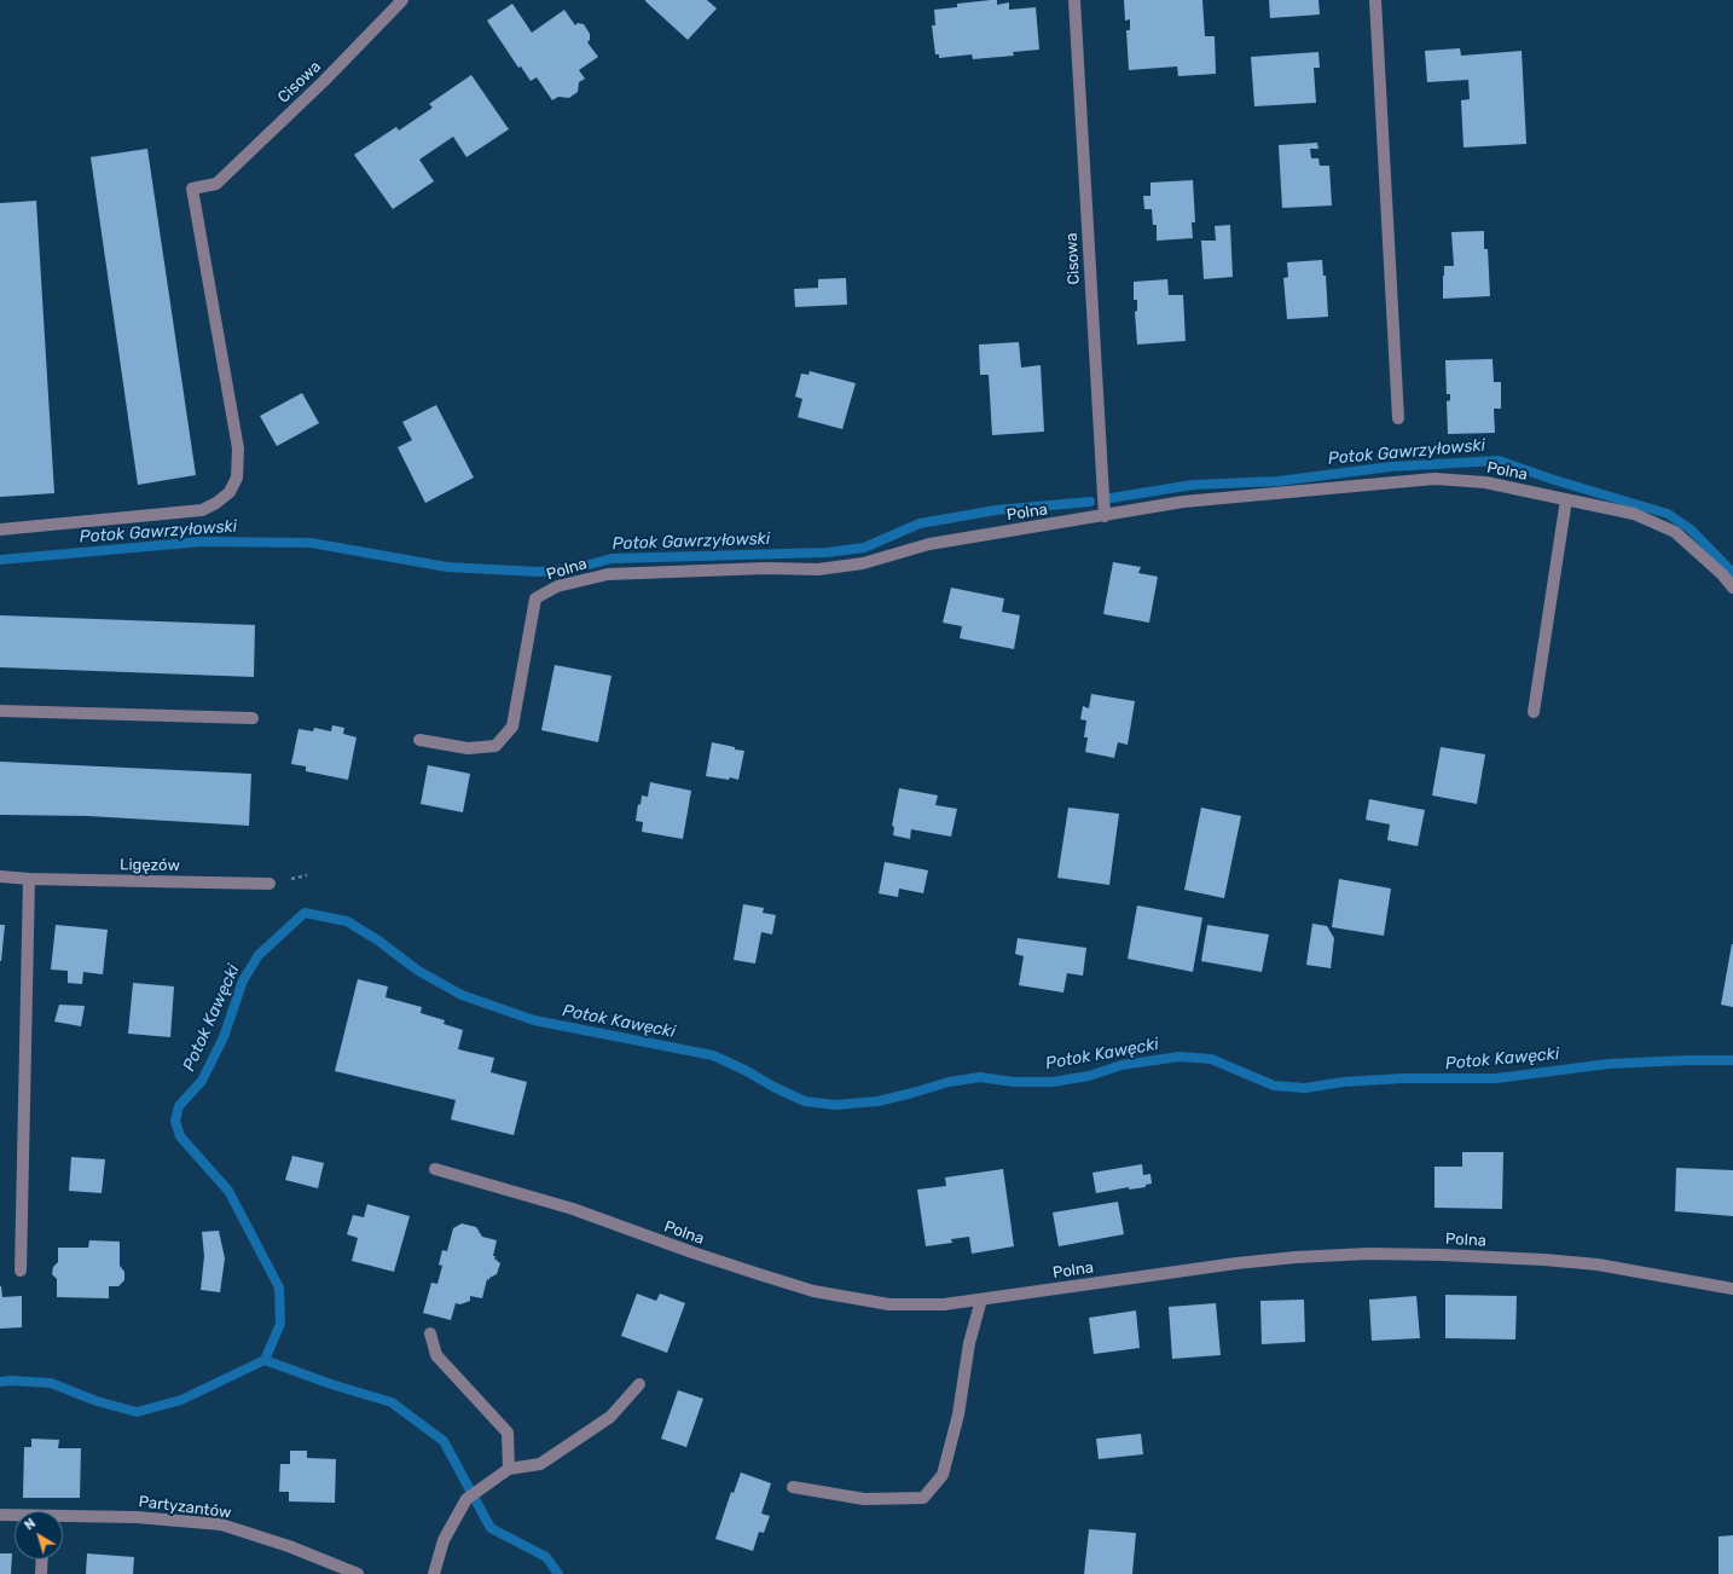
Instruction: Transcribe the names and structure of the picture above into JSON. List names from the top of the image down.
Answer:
{
  "streets": {
    "street": [
      "Cisowa",
      "Polna",
      "Ligęzów",
      "Partyzantów"
    ]
  },
  "crossings": [
    ["Cisowa", "Polna"]
  ],
  "water": ["Potok Gawrzyłowski", "Potok Kawęcki"],
  "north": "top left"
}
